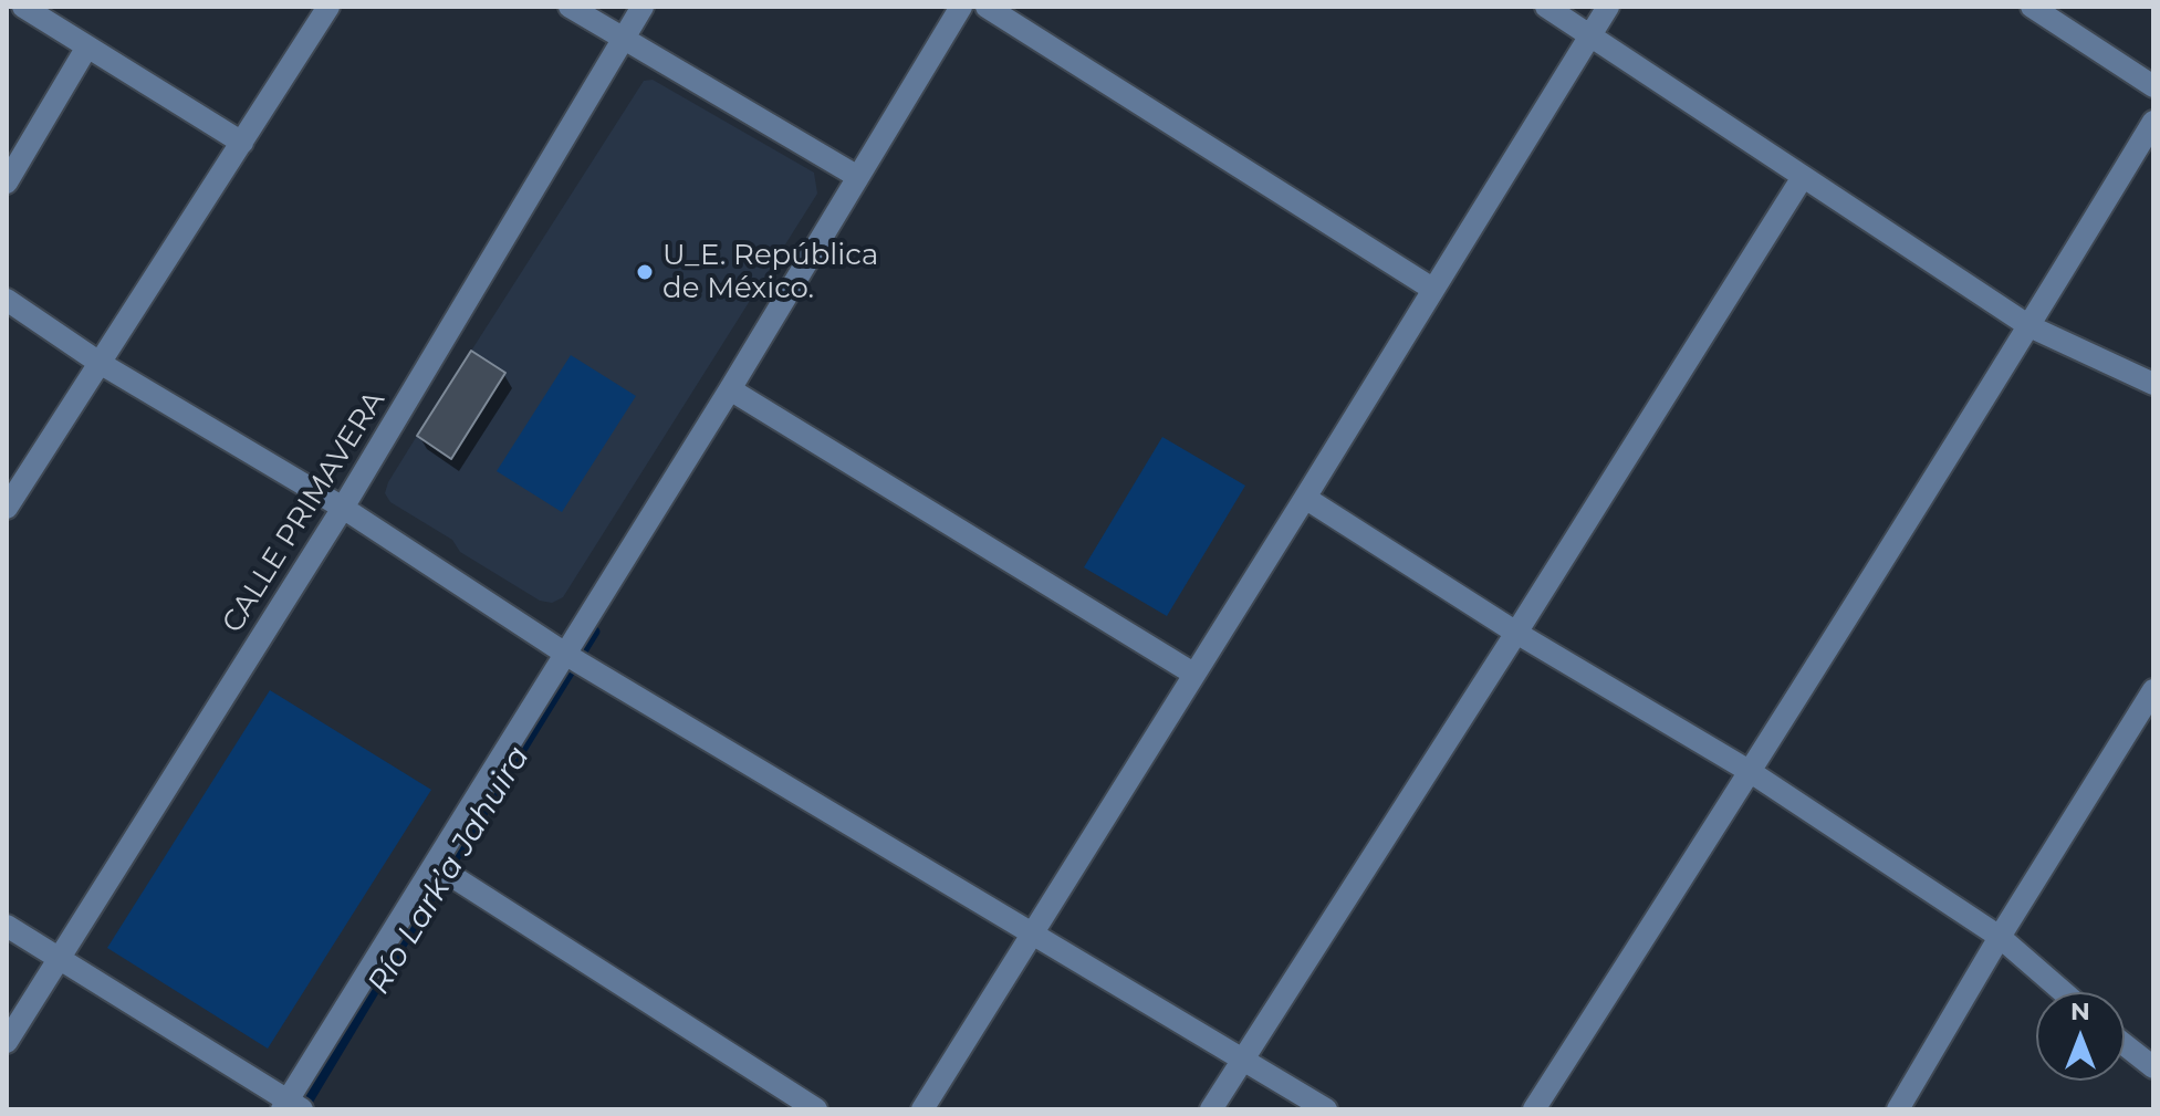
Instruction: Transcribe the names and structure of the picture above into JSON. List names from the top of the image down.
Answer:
{
  "streets": {
    "street": ["CALLE PRIMAVERA"]
  },
  "water": ["Río Lark’a Jahuira"],
  "places": ["U_E. República de México."],
  "north": "top"
}
